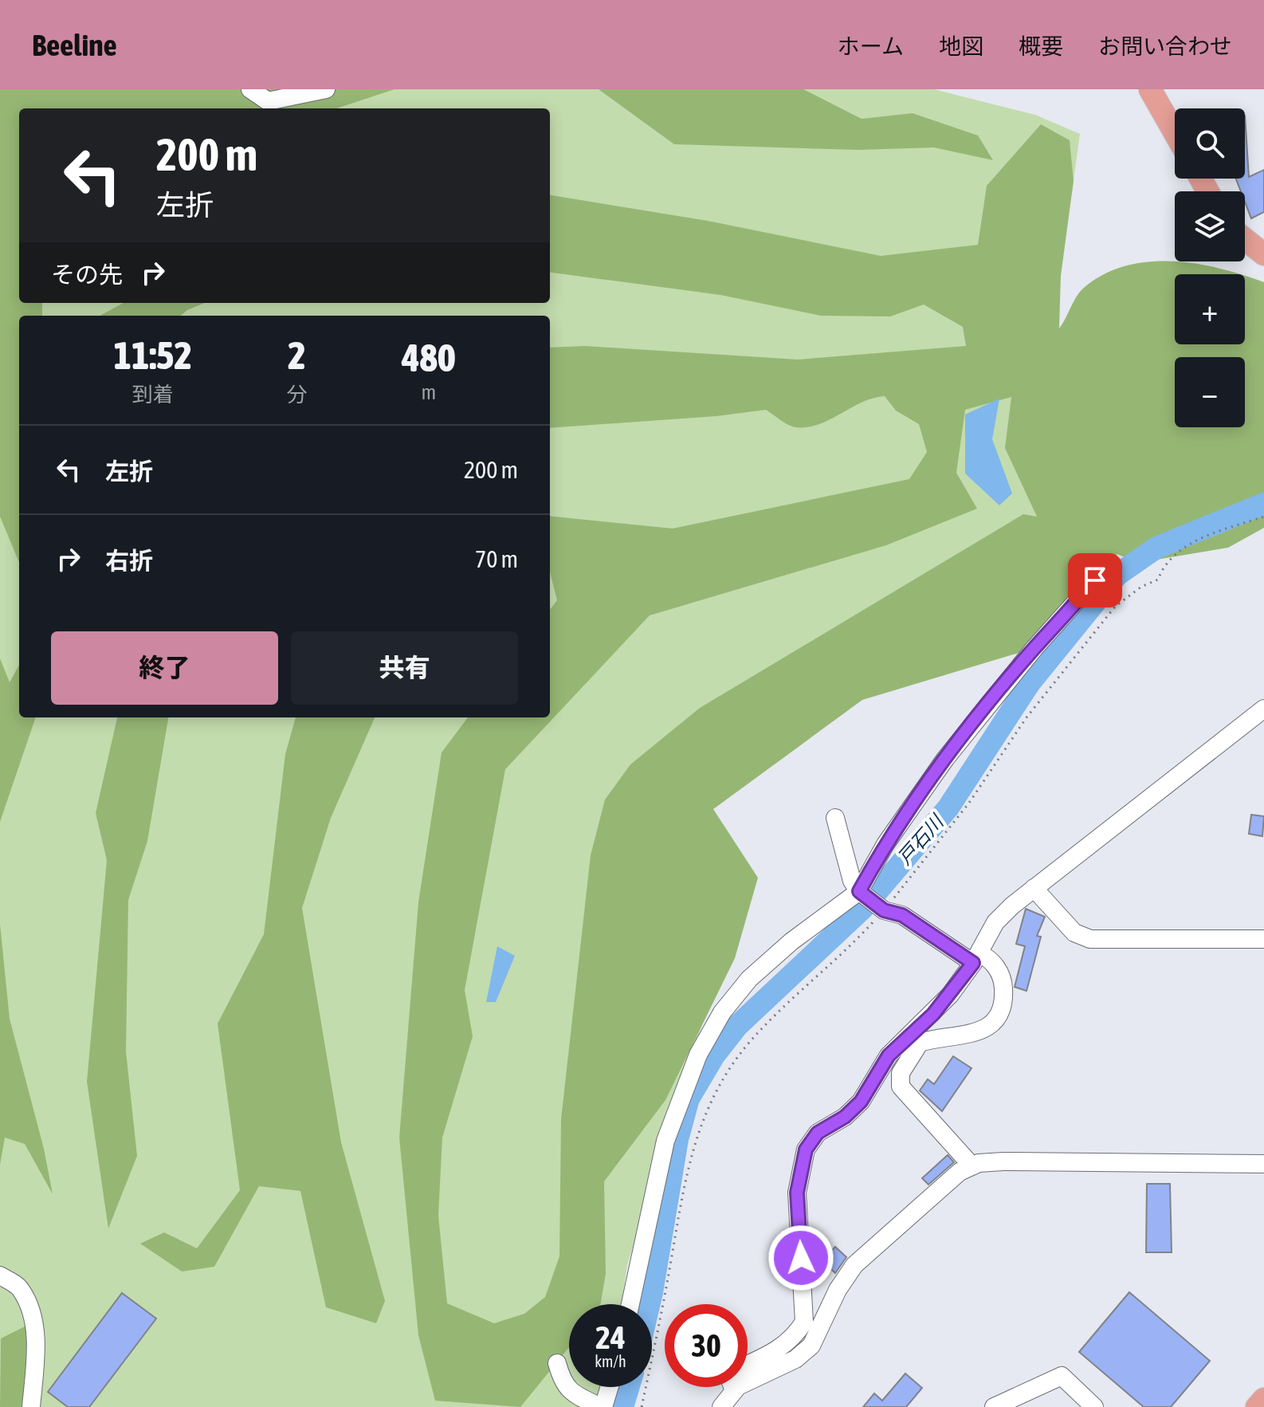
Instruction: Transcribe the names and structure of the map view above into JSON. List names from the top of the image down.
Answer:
{
  "water": ["戸石川"],
  "page": {
    "header": "Beeline",
    "nav": [
      "ホーム",
      "地図",
      "概要",
      "お問い合わせ"
    ],
    "map_buttons": ["+", "−"],
    "turn": ["200 m", "左折"],
    "then": "その先",
    "eta": [
      "11:52",
      "到着",
      "2",
      "分",
      "480",
      "m"
    ],
    "list": [
      {
        "name": "左折",
        "value": "200 m"
      },
      {
        "name": "右折",
        "value": "70 m"
      }
    ],
    "buttons": ["終了", "共有"],
    "speed": "24 km/h",
    "limit": "30"
  }
}
